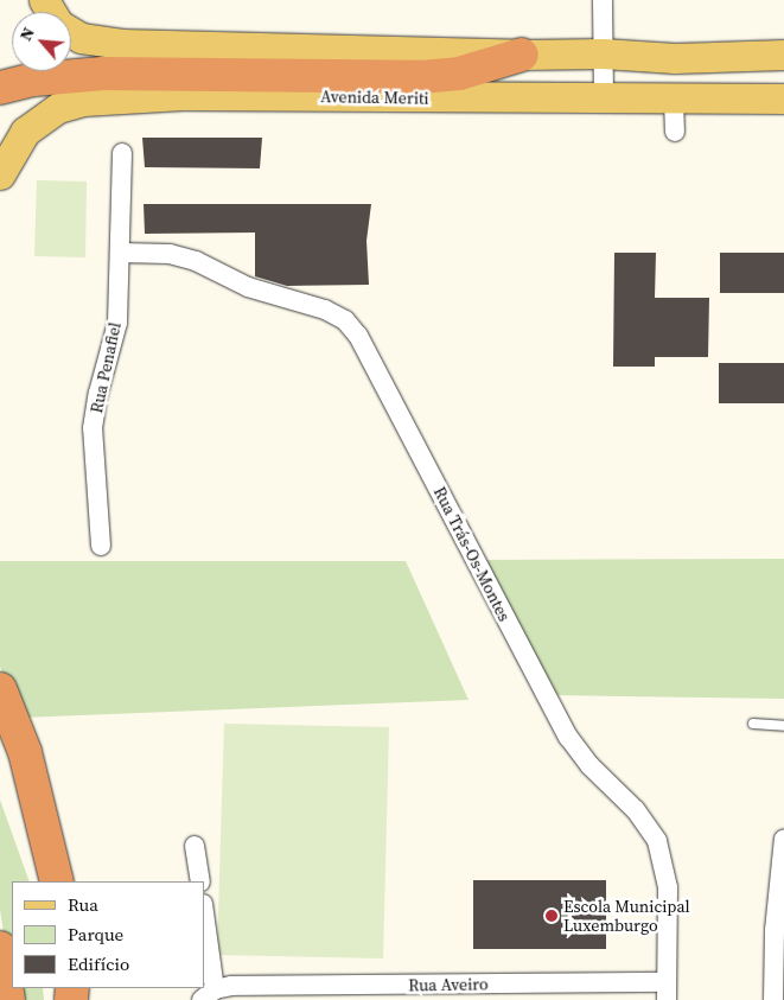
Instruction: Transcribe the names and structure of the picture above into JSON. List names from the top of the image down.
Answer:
{
  "streets": {
    "main road": ["Avenida Meriti"],
    "street": ["Rua Penafiel", "Rua Trás-Os-Montes", "Rua Aveiro"]
  },
  "crossings": [
    ["Rua Penafiel", "Rua Trás-Os-Montes"],
    ["Rua Trás-Os-Montes", "Rua Aveiro"]
  ],
  "places": ["Escola Municipal Luxemburgo"],
  "legend": ["Rua", "Parque", "Edifício"],
  "north": "top left"
}
